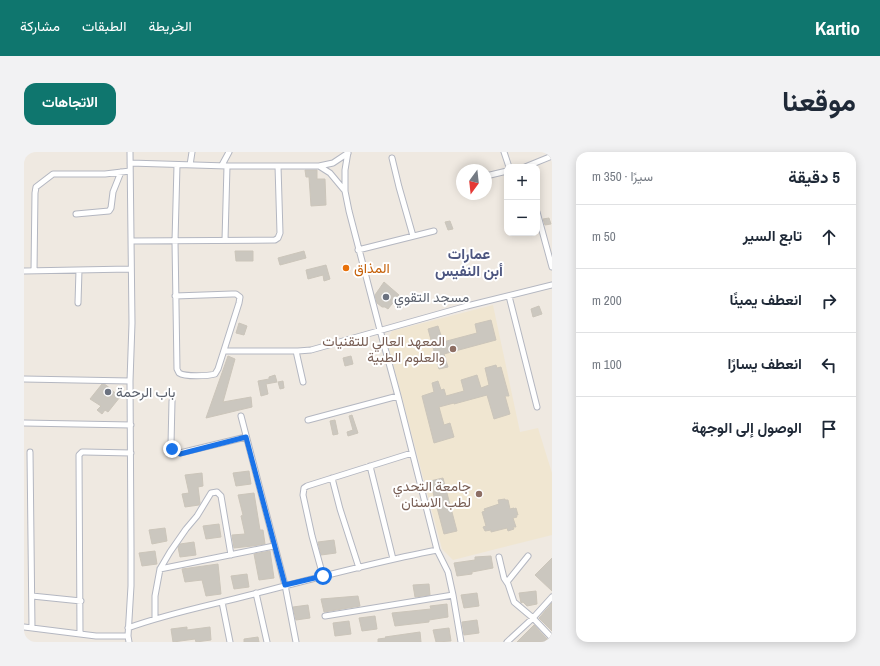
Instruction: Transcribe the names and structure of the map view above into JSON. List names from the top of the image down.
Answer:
{
  "districts": ["عمارات أبن النفيس"],
  "places": [
    "المذاق",
    "مسجد التقوي",
    "المعهد العالي للتقنيات والعلوم الطبية",
    "باب الرحمة",
    "جامعة التحدي لطب الاسنان"
  ],
  "north": "bottom",
  "page": {
    "header": "Kartio",
    "nav": ["الخريطة", "الطبقات", "مشاركة"],
    "title": "موقعنا",
    "buttons": "الاتجاهات",
    "heading": ["5 دقيقة", "سيرًا · 350 m"],
    "map_buttons": ["+", "−"],
    "list": [
      ["تابع السير", "50 m"],
      ["انعطف يمينًا", "200 m"],
      ["انعطف يسارًا", "100 m"],
      "الوصول إلى الوجهة"
    ]
  }
}
